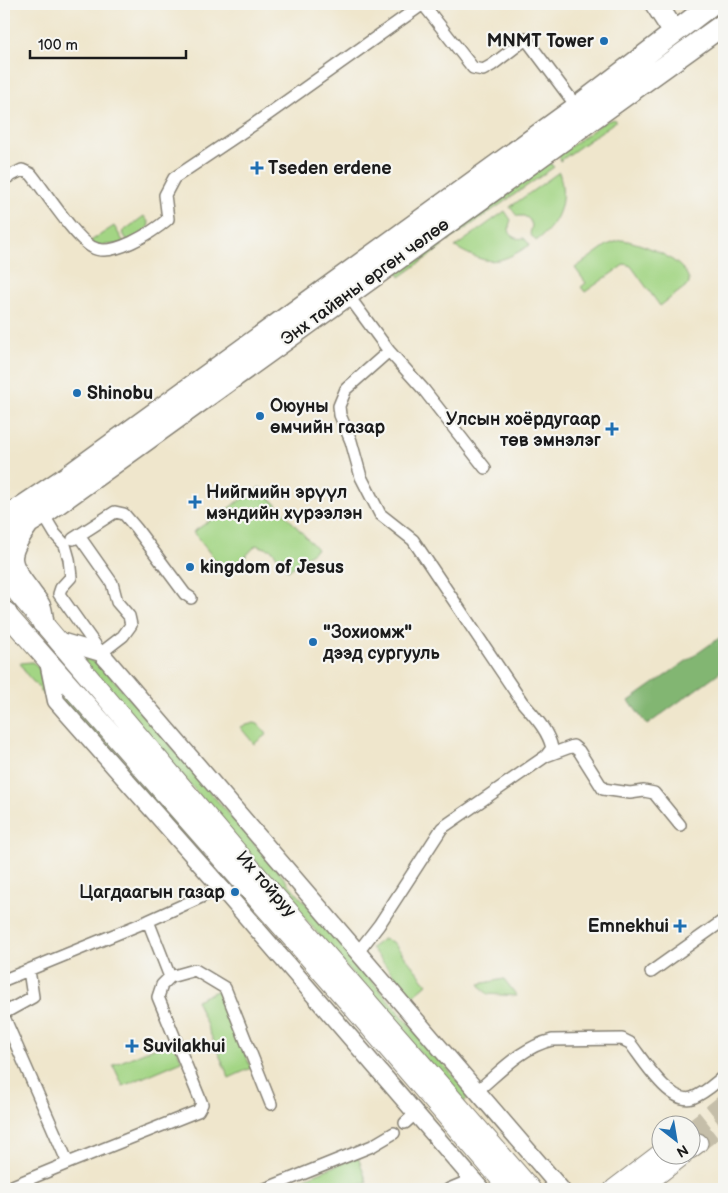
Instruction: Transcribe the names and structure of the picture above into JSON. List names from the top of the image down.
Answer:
{
  "streets": {
    "highway": ["Энх тайвны өргөн чөлөө"],
    "main road": ["Их тойруу"]
  },
  "places": {
    "other": [
      "MNMT Tower",
      "Shinobu",
      "Оюуны өмчийн газар",
      "kingdom of Jesus",
      "\"Зохиомж\" дээд сургууль",
      "Цагдаагын газар"
    ],
    "health": [
      "Tseden erdene",
      "Улсын хоёрдугаар төв эмнэлэг",
      "Нийгмийн эрүүл мэндийн хүрээлэн",
      "Emnekhui",
      "Suvilakhui"
    ]
  },
  "scale_bar": "100 m",
  "north": "bottom right"
}
